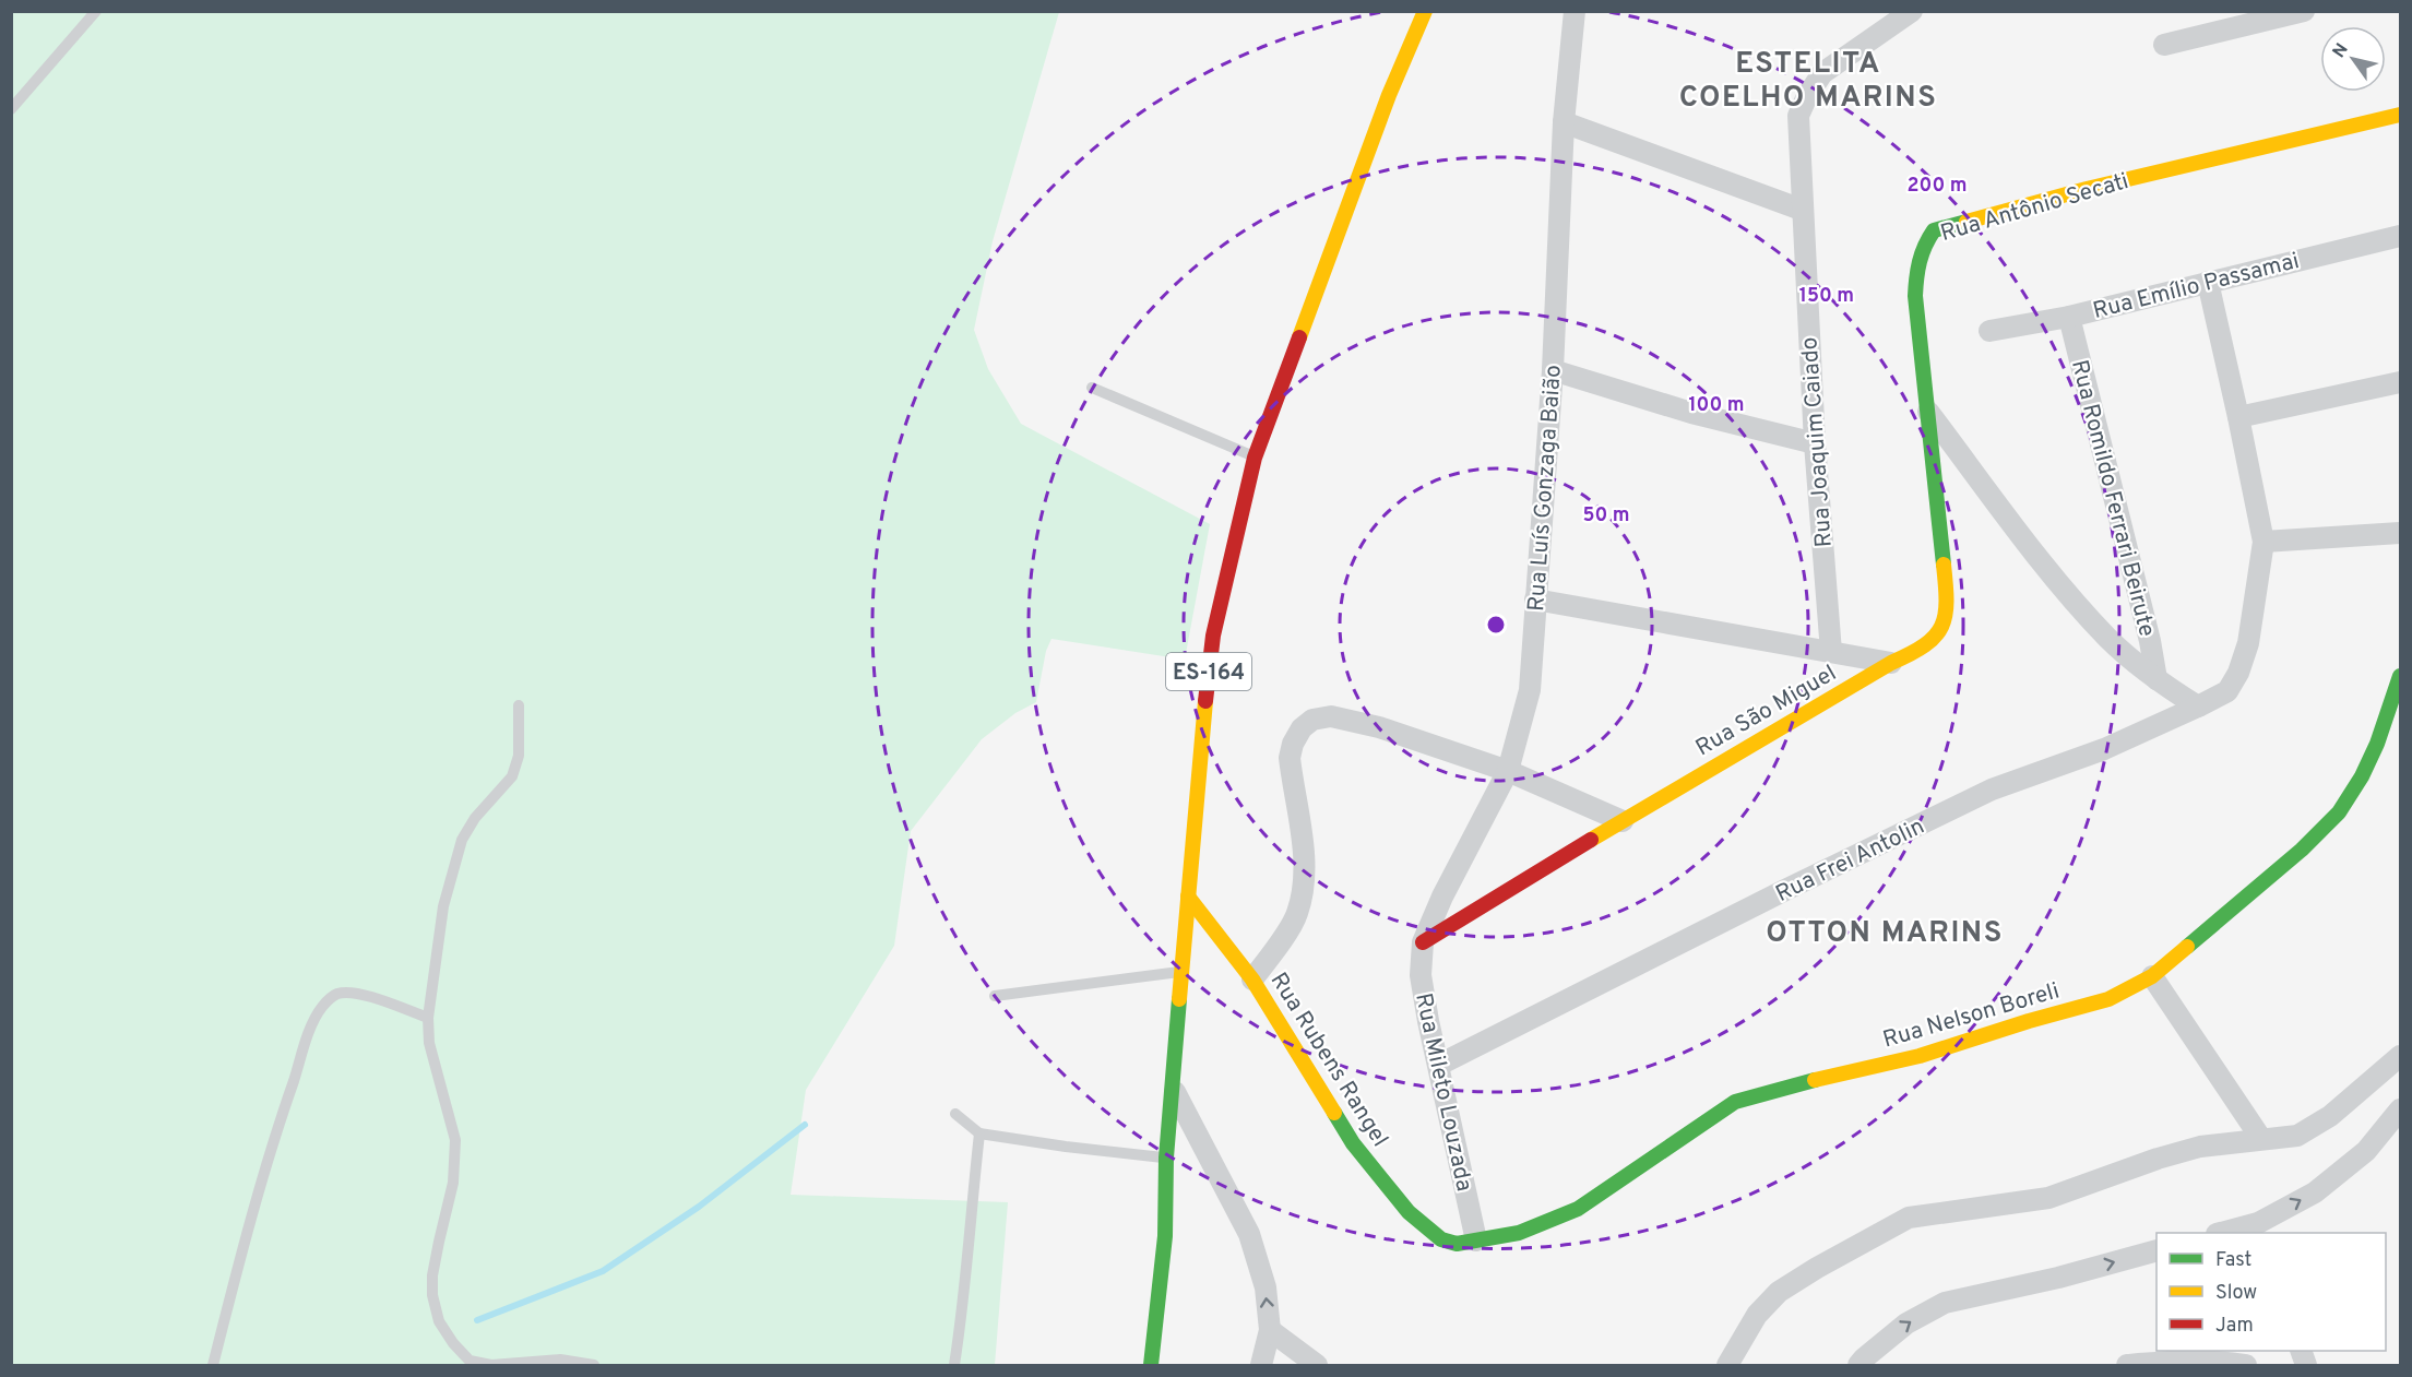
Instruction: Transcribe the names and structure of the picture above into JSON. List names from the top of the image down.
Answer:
{
  "streets": {
    "main road": [
      "Rua Antônio Secati",
      "ES-164",
      "Rua São Miguel",
      "Rua Nelson Boreli",
      "Rua Rubens Rangel"
    ],
    "street": [
      "Rua Emílio Passamai",
      "Rua Joaquim Caiado",
      "Rua Luís Gonzaga Baião",
      "Rua Romildo Ferrari Beirute",
      "Rua Frei Antolin",
      "Rua Mileto Louzada"
    ]
  },
  "crossings": [
    ["Rua Antônio Secati", "Rua São Miguel"],
    ["Rua Emílio Passamai", "Rua Romildo Ferrari Beirute"],
    ["Rua Emílio Passamai", "Rua Frei Antolin"],
    ["Rua Luís Gonzaga Baião", "Rua São Miguel"],
    ["Rua Luís Gonzaga Baião", "Rua Mileto Louzada"],
    ["ES-164", "Rua Rubens Rangel"],
    ["Rua São Miguel", "Rua Mileto Louzada"],
    ["Rua Frei Antolin", "Rua Mileto Louzada"],
    ["Rua Nelson Boreli", "Rua Rubens Rangel"],
    ["Rua Nelson Boreli", "Rua Mileto Louzada"]
  ],
  "districts": ["ESTELITA COELHO MARINS", "OTTON MARINS"],
  "legend": ["Fast", "Slow", "Jam"],
  "north": "top left",
  "rings": [
    "200 m",
    "150 m",
    "100 m",
    "50 m"
  ]
}
